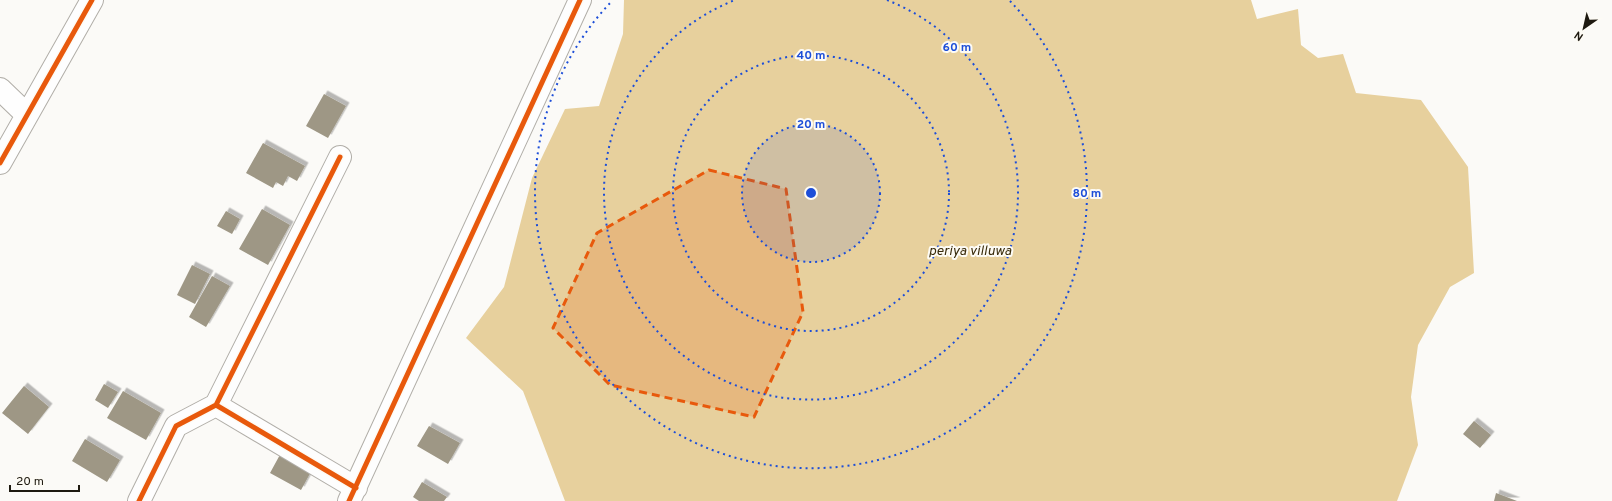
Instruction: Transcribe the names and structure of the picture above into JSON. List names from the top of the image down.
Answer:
{
  "water": ["periya villuwa"],
  "scale_bar": "20 m",
  "north": "bottom left",
  "rings": [
    "60 m",
    "40 m",
    "20 m",
    "80 m"
  ]
}
